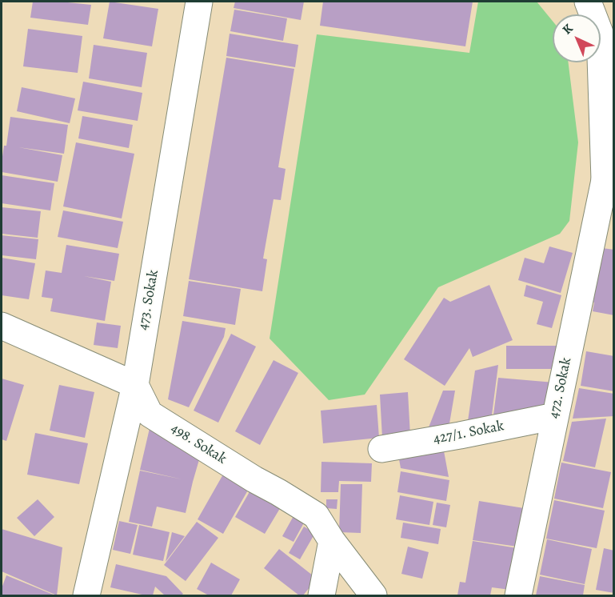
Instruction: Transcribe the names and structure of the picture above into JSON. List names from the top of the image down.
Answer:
{
  "streets": {
    "street": [
      "473. Sokak",
      "472. Sokak",
      "427/1. Sokak",
      "498. Sokak"
    ]
  },
  "crossings": [
    ["473. Sokak", "498. Sokak"],
    ["472. Sokak", "427/1. Sokak"]
  ],
  "north": "top left"
}
